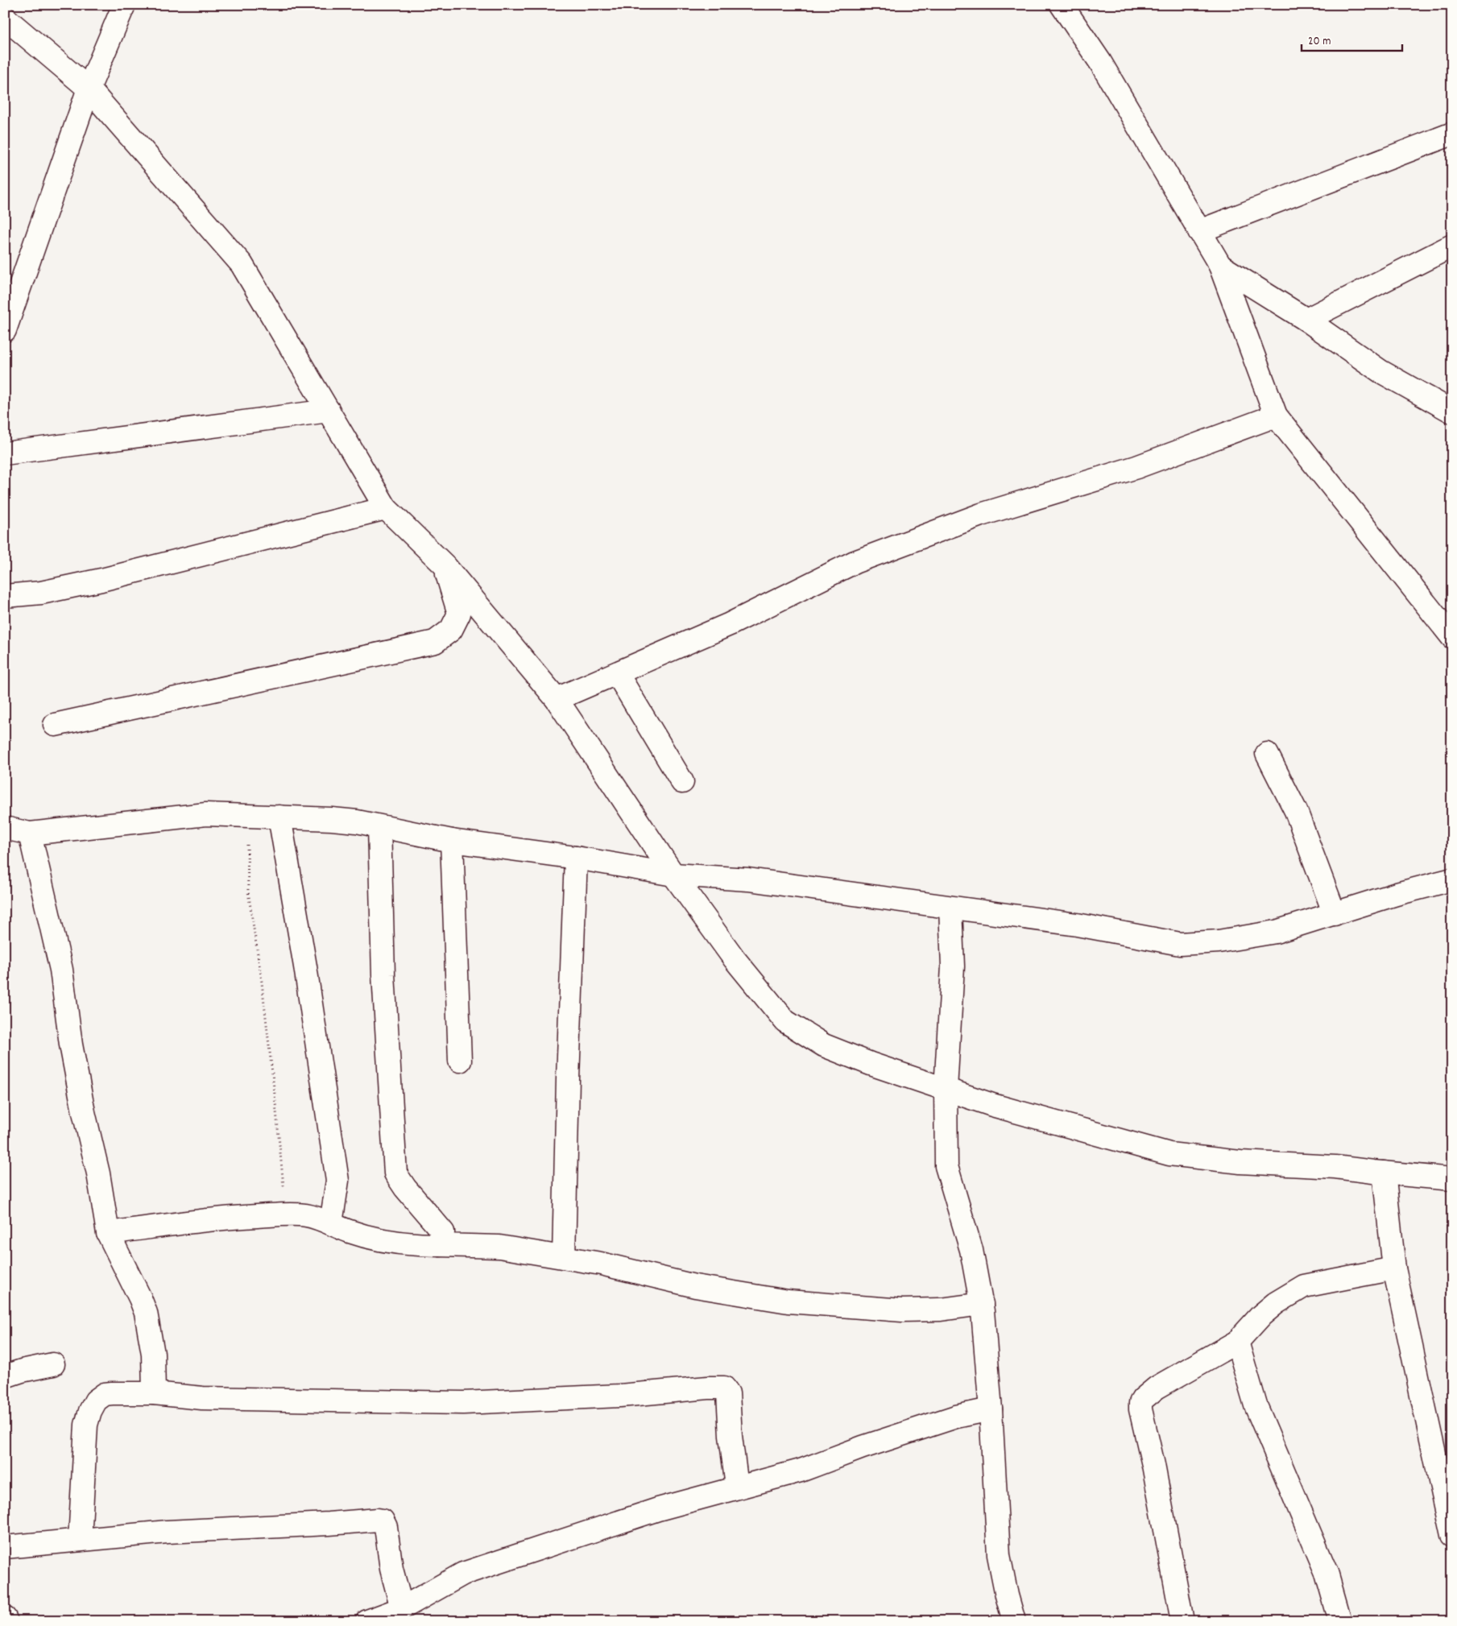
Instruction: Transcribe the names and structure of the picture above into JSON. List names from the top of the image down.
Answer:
{
  "scale_bar": "20 m"
}
